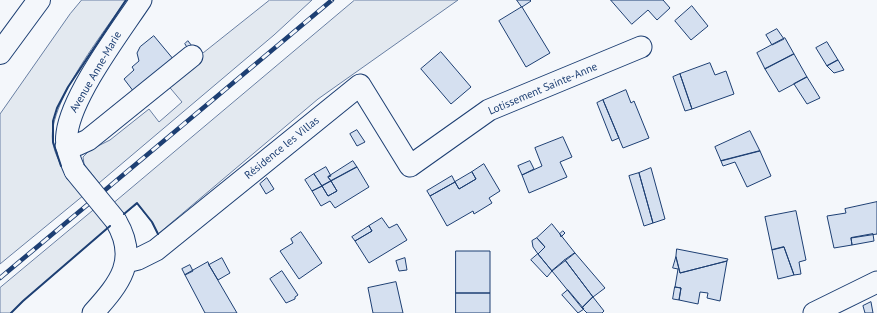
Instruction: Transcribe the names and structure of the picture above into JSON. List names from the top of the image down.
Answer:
{
  "streets": {
    "street": ["Avenue Anne-Marie", "Lotissement Sainte-Anne", "Résidence les Villas"]
  },
  "crossings": [
    ["Avenue Anne-Marie", "Résidence les Villas"],
    ["Lotissement Sainte-Anne", "Résidence les Villas"]
  ]
}
